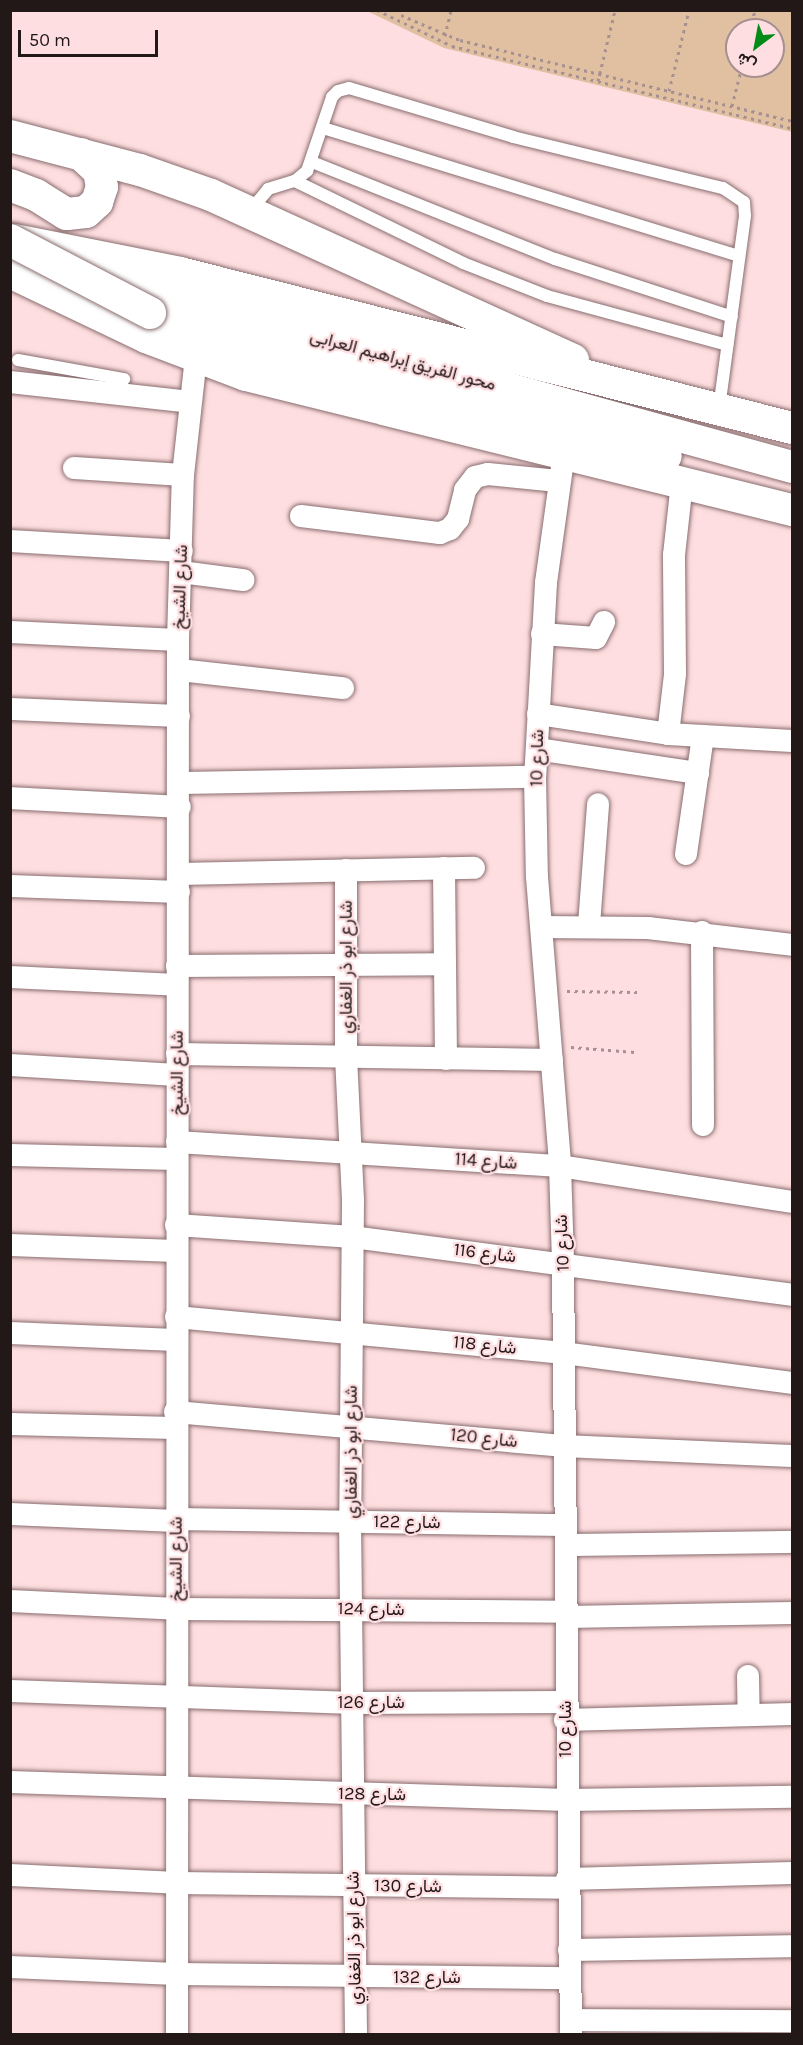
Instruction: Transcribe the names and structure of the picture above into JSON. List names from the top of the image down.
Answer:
{
  "streets": {
    "main road": ["محور الفريق إبراهيم العرابى"],
    "street": [
      "شارع الشيخ",
      "شارع 10",
      "شارع ابو ذر الغفاري",
      "شارع 114",
      "شارع 116",
      "شارع 118",
      "شارع 120",
      "شارع 122",
      "شارع 124",
      "شارع 126",
      "شارع 128",
      "شارع 130",
      "شارع 132"
    ]
  },
  "crossings": [
    ["شارع الشيخ", "شارع 114"],
    ["شارع الشيخ", "شارع 116"],
    ["شارع الشيخ", "شارع 118"],
    ["شارع الشيخ", "شارع 120"],
    ["شارع الشيخ", "شارع 122"],
    ["شارع الشيخ", "شارع 124"],
    ["شارع الشيخ", "شارع 126"],
    ["شارع الشيخ", "شارع 128"],
    ["شارع الشيخ", "شارع 130"],
    ["شارع الشيخ", "شارع 132"],
    ["شارع 10", "شارع 114"],
    ["شارع 10", "شارع 116"],
    ["شارع 10", "شارع 118"],
    ["شارع 10", "شارع 120"],
    ["شارع 10", "شارع 122"],
    ["شارع 10", "شارع 124"],
    ["شارع 10", "شارع 126"],
    ["شارع 10", "شارع 128"],
    ["شارع 10", "شارع 130"],
    ["شارع 10", "شارع 132"],
    ["شارع ابو ذر الغفاري", "شارع 114"],
    ["شارع ابو ذر الغفاري", "شارع 116"],
    ["شارع ابو ذر الغفاري", "شارع 118"],
    ["شارع ابو ذر الغفاري", "شارع 120"],
    ["شارع ابو ذر الغفاري", "شارع 122"],
    ["شارع ابو ذر الغفاري", "شارع 124"],
    ["شارع ابو ذر الغفاري", "شارع 126"],
    ["شارع ابو ذر الغفاري", "شارع 128"],
    ["شارع ابو ذر الغفاري", "شارع 130"],
    ["شارع ابو ذر الغفاري", "شارع 132"]
  ],
  "scale_bar": "50 m",
  "north": "bottom left"
}
